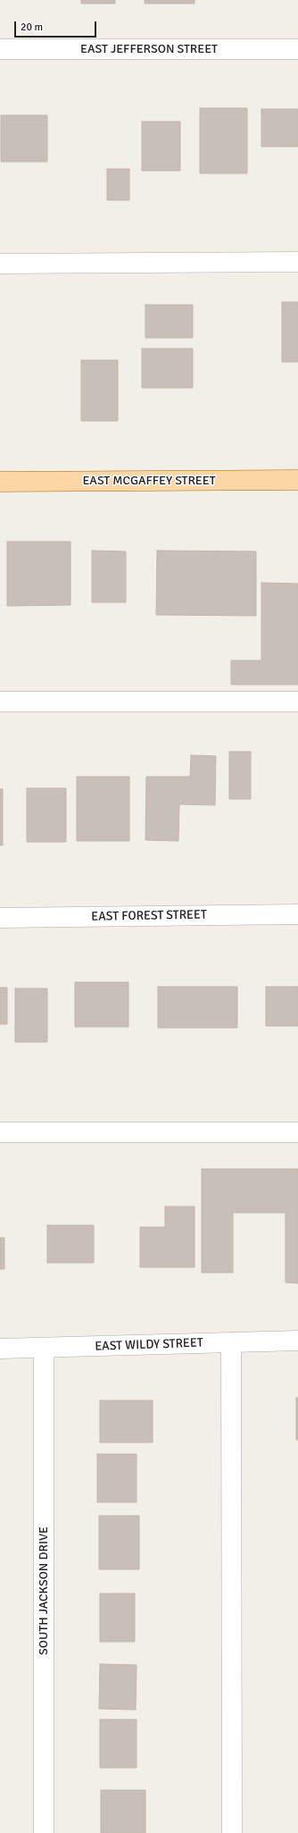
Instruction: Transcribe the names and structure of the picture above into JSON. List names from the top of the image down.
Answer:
{
  "streets": {
    "main road": ["EAST MCGAFFEY STREET"],
    "street": [
      "EAST JEFFERSON STREET",
      "EAST FOREST STREET",
      "EAST WILDY STREET",
      "SOUTH JACKSON DRIVE"
    ]
  },
  "crossings": [
    ["EAST WILDY STREET", "SOUTH JACKSON DRIVE"]
  ],
  "scale_bar": "20 m"
}
